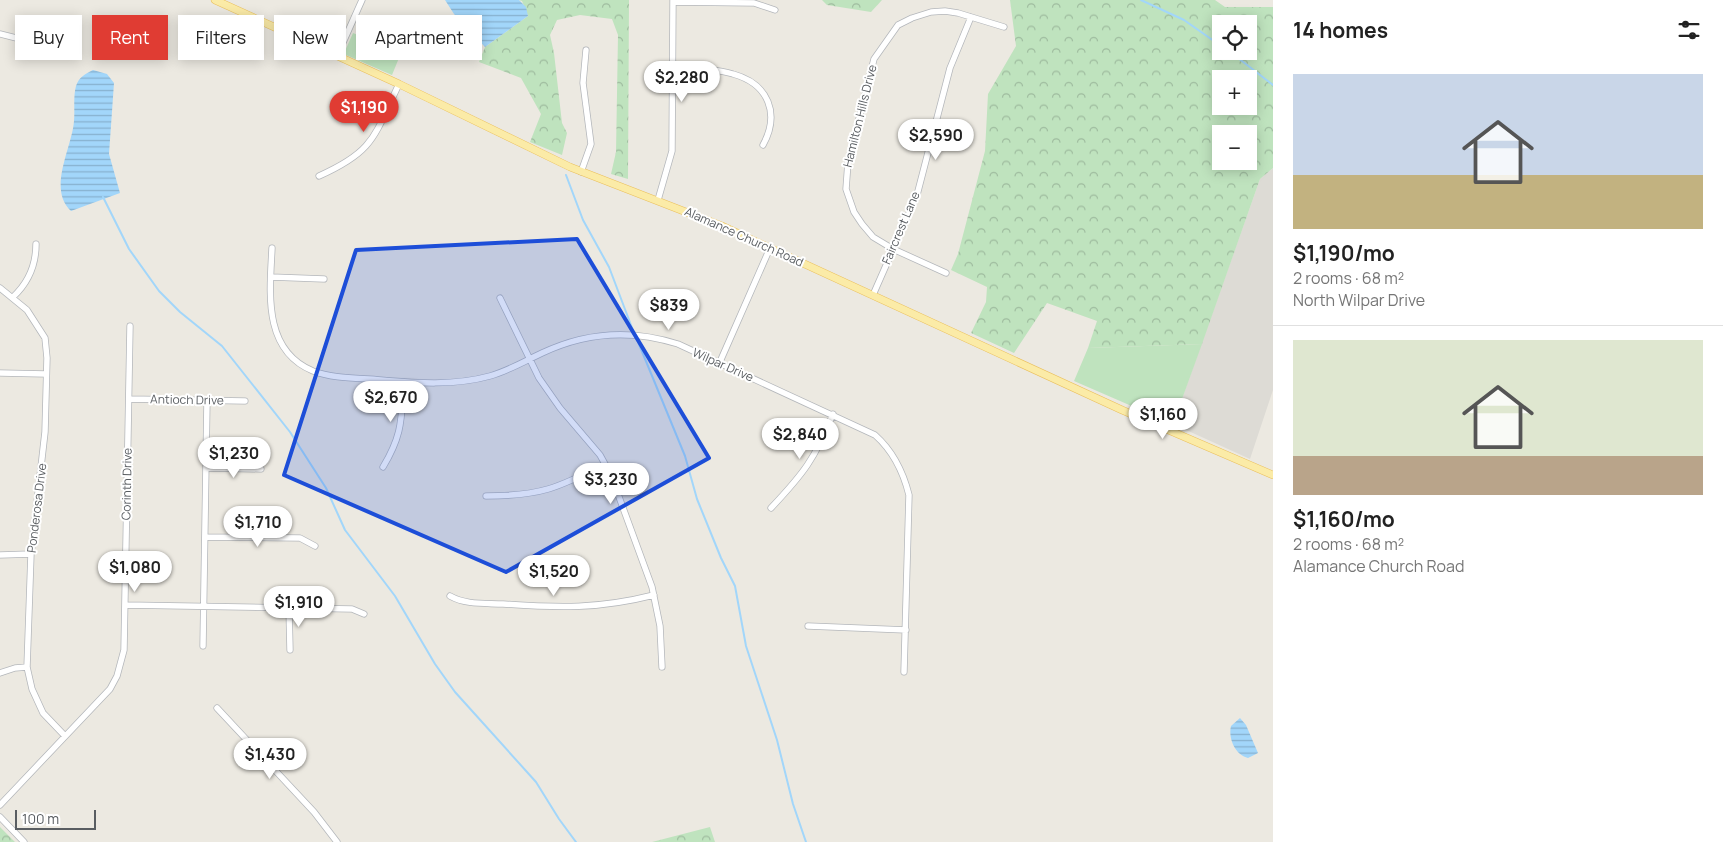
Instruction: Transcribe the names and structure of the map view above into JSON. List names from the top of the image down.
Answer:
{
  "streets": {
    "main road": ["Alamance Church Road"],
    "street": [
      "Hamilton Hills Drive",
      "Faircrest Lane",
      "Wilpar Drive",
      "Antioch Drive",
      "Corinth Drive",
      "Ponderosa Drive"
    ]
  },
  "crossings": [
    ["Hamilton Hills Drive", "Faircrest Lane"],
    ["Faircrest Lane", "Alamance Church Road"],
    ["Antioch Drive", "Corinth Drive"],
    ["Corinth Drive", "Ponderosa Drive"]
  ],
  "scale_bar": "100 m",
  "page": {
    "heading": "14 homes",
    "map_buttons": ["+", "−"],
    "chip": [
      "Buy",
      "Rent",
      "Filters",
      "New",
      "Apartment"
    ],
    "list": [
      {
        "name": "$1,190/mo",
        "note": "2 rooms · 68 m² · North Wilpar Drive"
      },
      {
        "name": "$1,160/mo",
        "note": "2 rooms · 68 m² · Alamance Church Road"
      }
    ],
    "price": [
      "$2,280",
      "$1,190",
      "$2,590",
      "$839",
      "$2,670",
      "$1,160",
      "$2,840",
      "$1,230",
      "$3,230",
      "$1,710",
      "$1,080",
      "$1,520",
      "$1,910",
      "$1,430"
    ],
    "scale": "100 m"
  }
}
